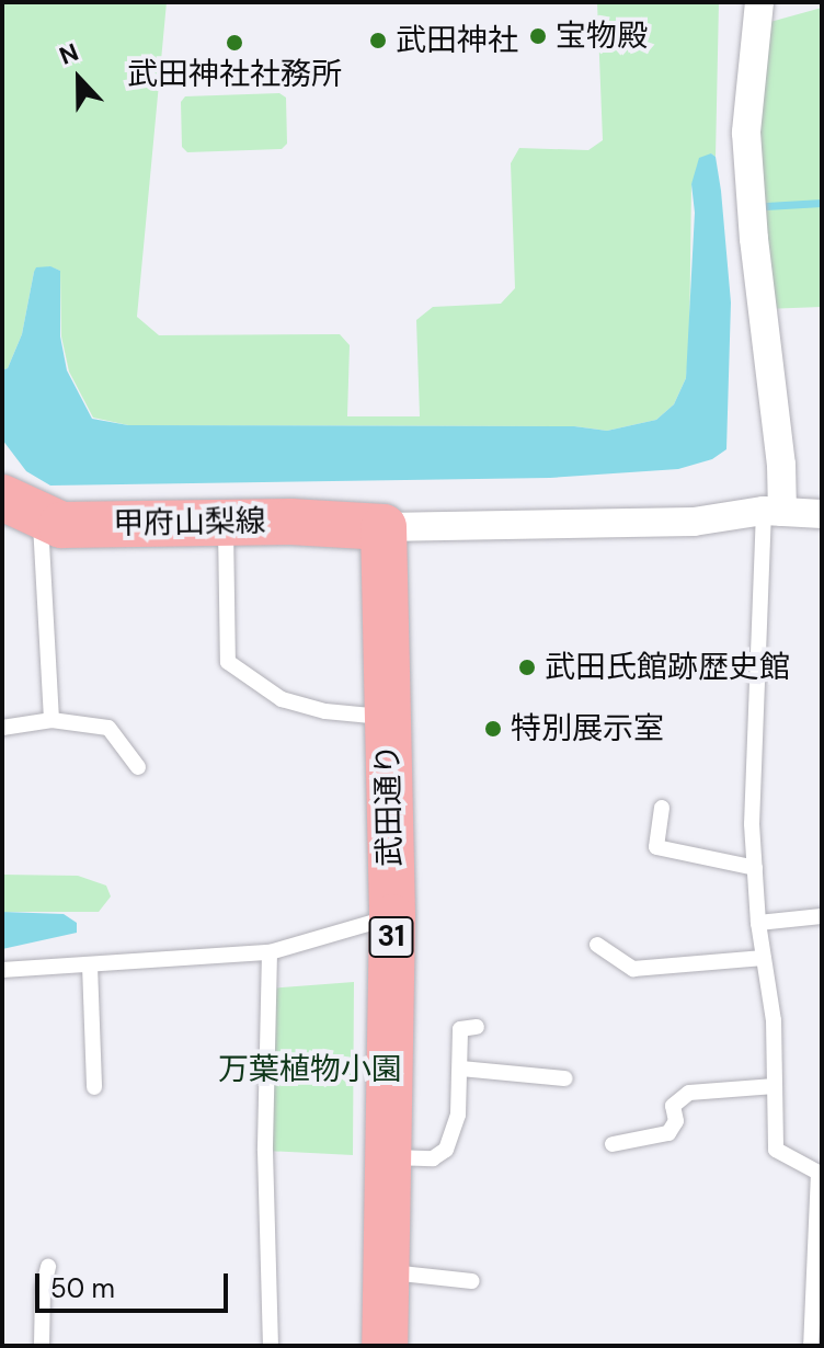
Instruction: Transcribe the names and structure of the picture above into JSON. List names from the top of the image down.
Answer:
{
  "streets": {
    "main road": ["甲府山梨線", "武田通り", "31"]
  },
  "crossings": [
    ["甲府山梨線", "武田通り"]
  ],
  "parks": ["万葉植物小園"],
  "places": [
    "宝物殿",
    "武田神社",
    "武田神社社務所",
    "武田氏館跡歴史館",
    "特別展示室"
  ],
  "scale_bar": "50 m",
  "north": "top"
}
